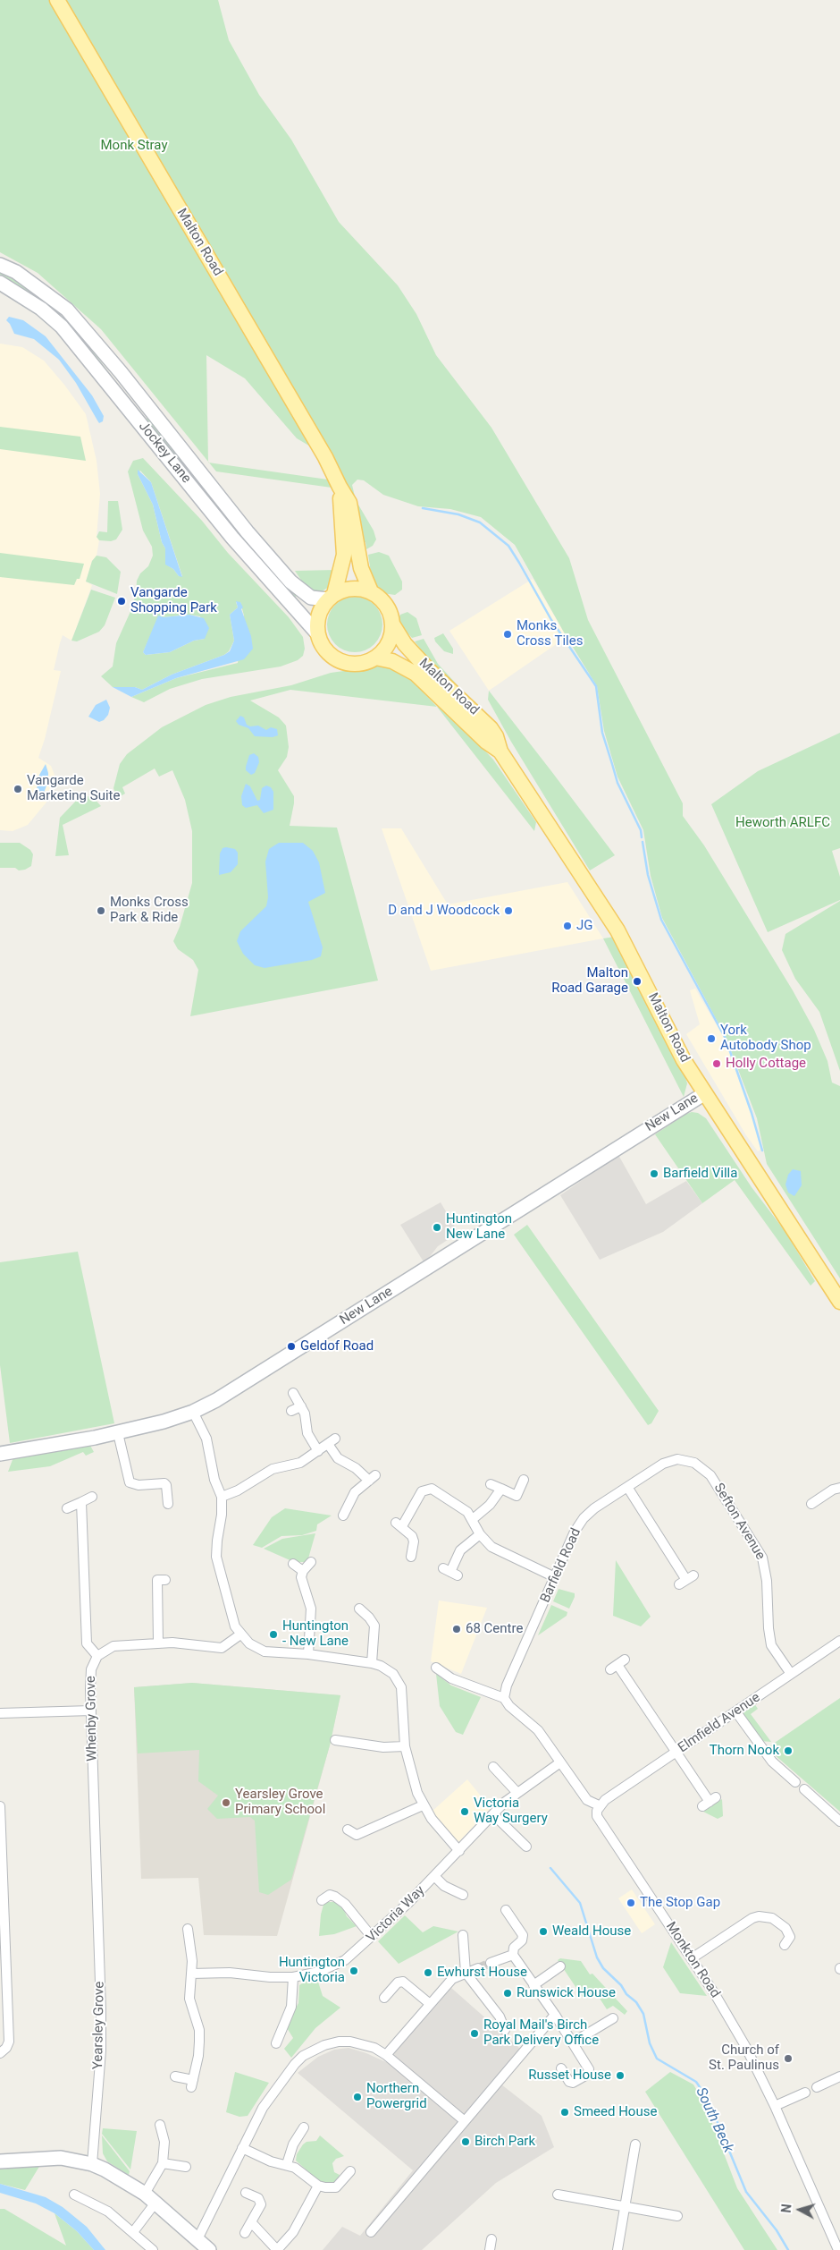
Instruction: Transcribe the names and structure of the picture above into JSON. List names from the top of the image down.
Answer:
{
  "streets": {
    "main road": ["Malton Road"],
    "street": [
      "Jockey Lane",
      "New Lane",
      "Sefton Avenue",
      "Barfield Road",
      "Whenby Grove",
      "Elmfield Avenue",
      "Victoria Way",
      "Monkton Road",
      "Yearsley Grove"
    ]
  },
  "crossings": [
    ["Malton Road", "Jockey Lane"],
    ["Malton Road", "New Lane"],
    ["Sefton Avenue", "Barfield Road"],
    ["Sefton Avenue", "Elmfield Avenue"],
    ["Whenby Grove", "Yearsley Grove"],
    ["Elmfield Avenue", "Monkton Road"]
  ],
  "water": ["South Beck"],
  "parks": ["Monk Stray", "Heworth ARLFC"],
  "places": [
    "Vangarde Shopping Park",
    "Monks Cross Tiles",
    "Vangarde Marketing Suite",
    "Monks Cross Park & Ride",
    "D and J Woodcock",
    "JG",
    "Malton Road Garage",
    "York Autobody Shop",
    "Holly Cottage",
    "Barfield Villa",
    "Huntington New Lane",
    "Geldof Road",
    "68 Centre",
    "Huntington - New Lane",
    "Thorn Nook",
    "Yearsley Grove Primary School",
    "Victoria Way Surgery",
    "The Stop Gap",
    "Weald House",
    "Huntington Victoria",
    "Ewhurst House",
    "Runswick House",
    "Royal Mail's Birch Park Delivery Office",
    "Church of St. Paulinus",
    "Russet House",
    "Northern Powergrid",
    "Smeed House",
    "Birch Park"
  ],
  "north": "left"
}
